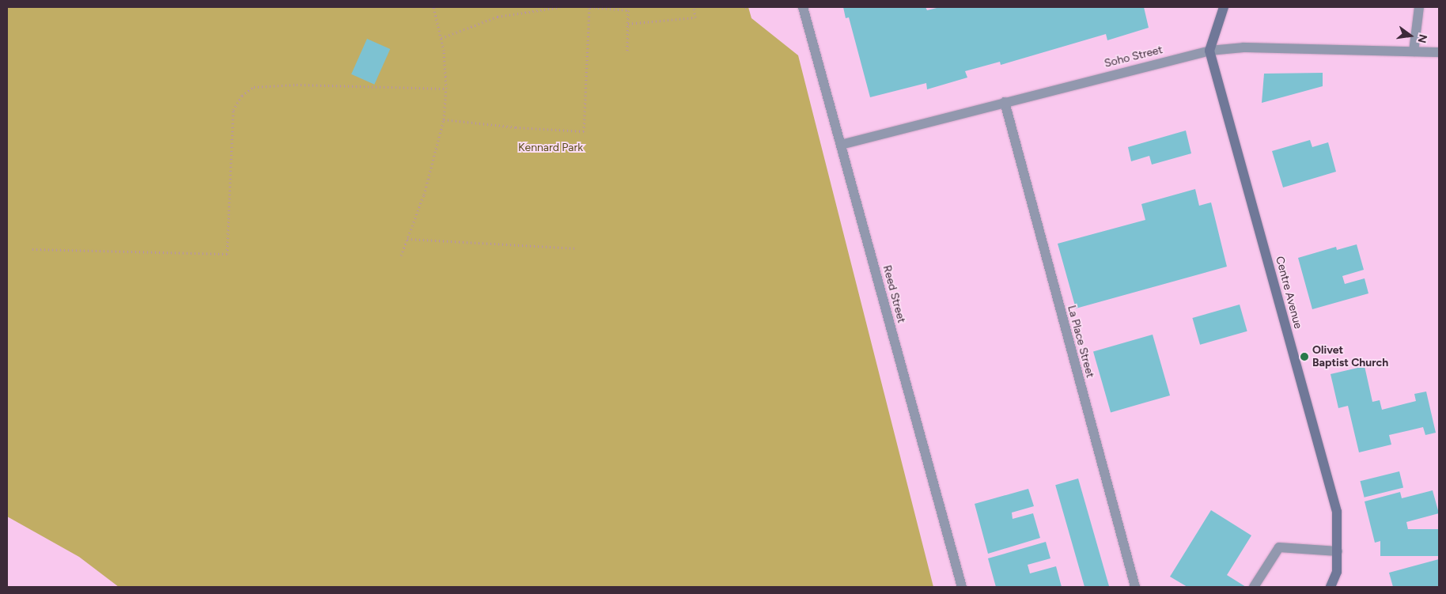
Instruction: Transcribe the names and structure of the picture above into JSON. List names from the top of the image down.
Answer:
{
  "streets": {
    "main road": ["Centre Avenue"],
    "street": ["Soho Street", "Reed Street", "La Place Street"]
  },
  "crossings": [
    ["Soho Street", "Centre Avenue"],
    ["Soho Street", "Reed Street"],
    ["Soho Street", "La Place Street"]
  ],
  "parks": ["Kennard Park"],
  "places": ["Olivet Baptist Church"],
  "north": "right"
}
